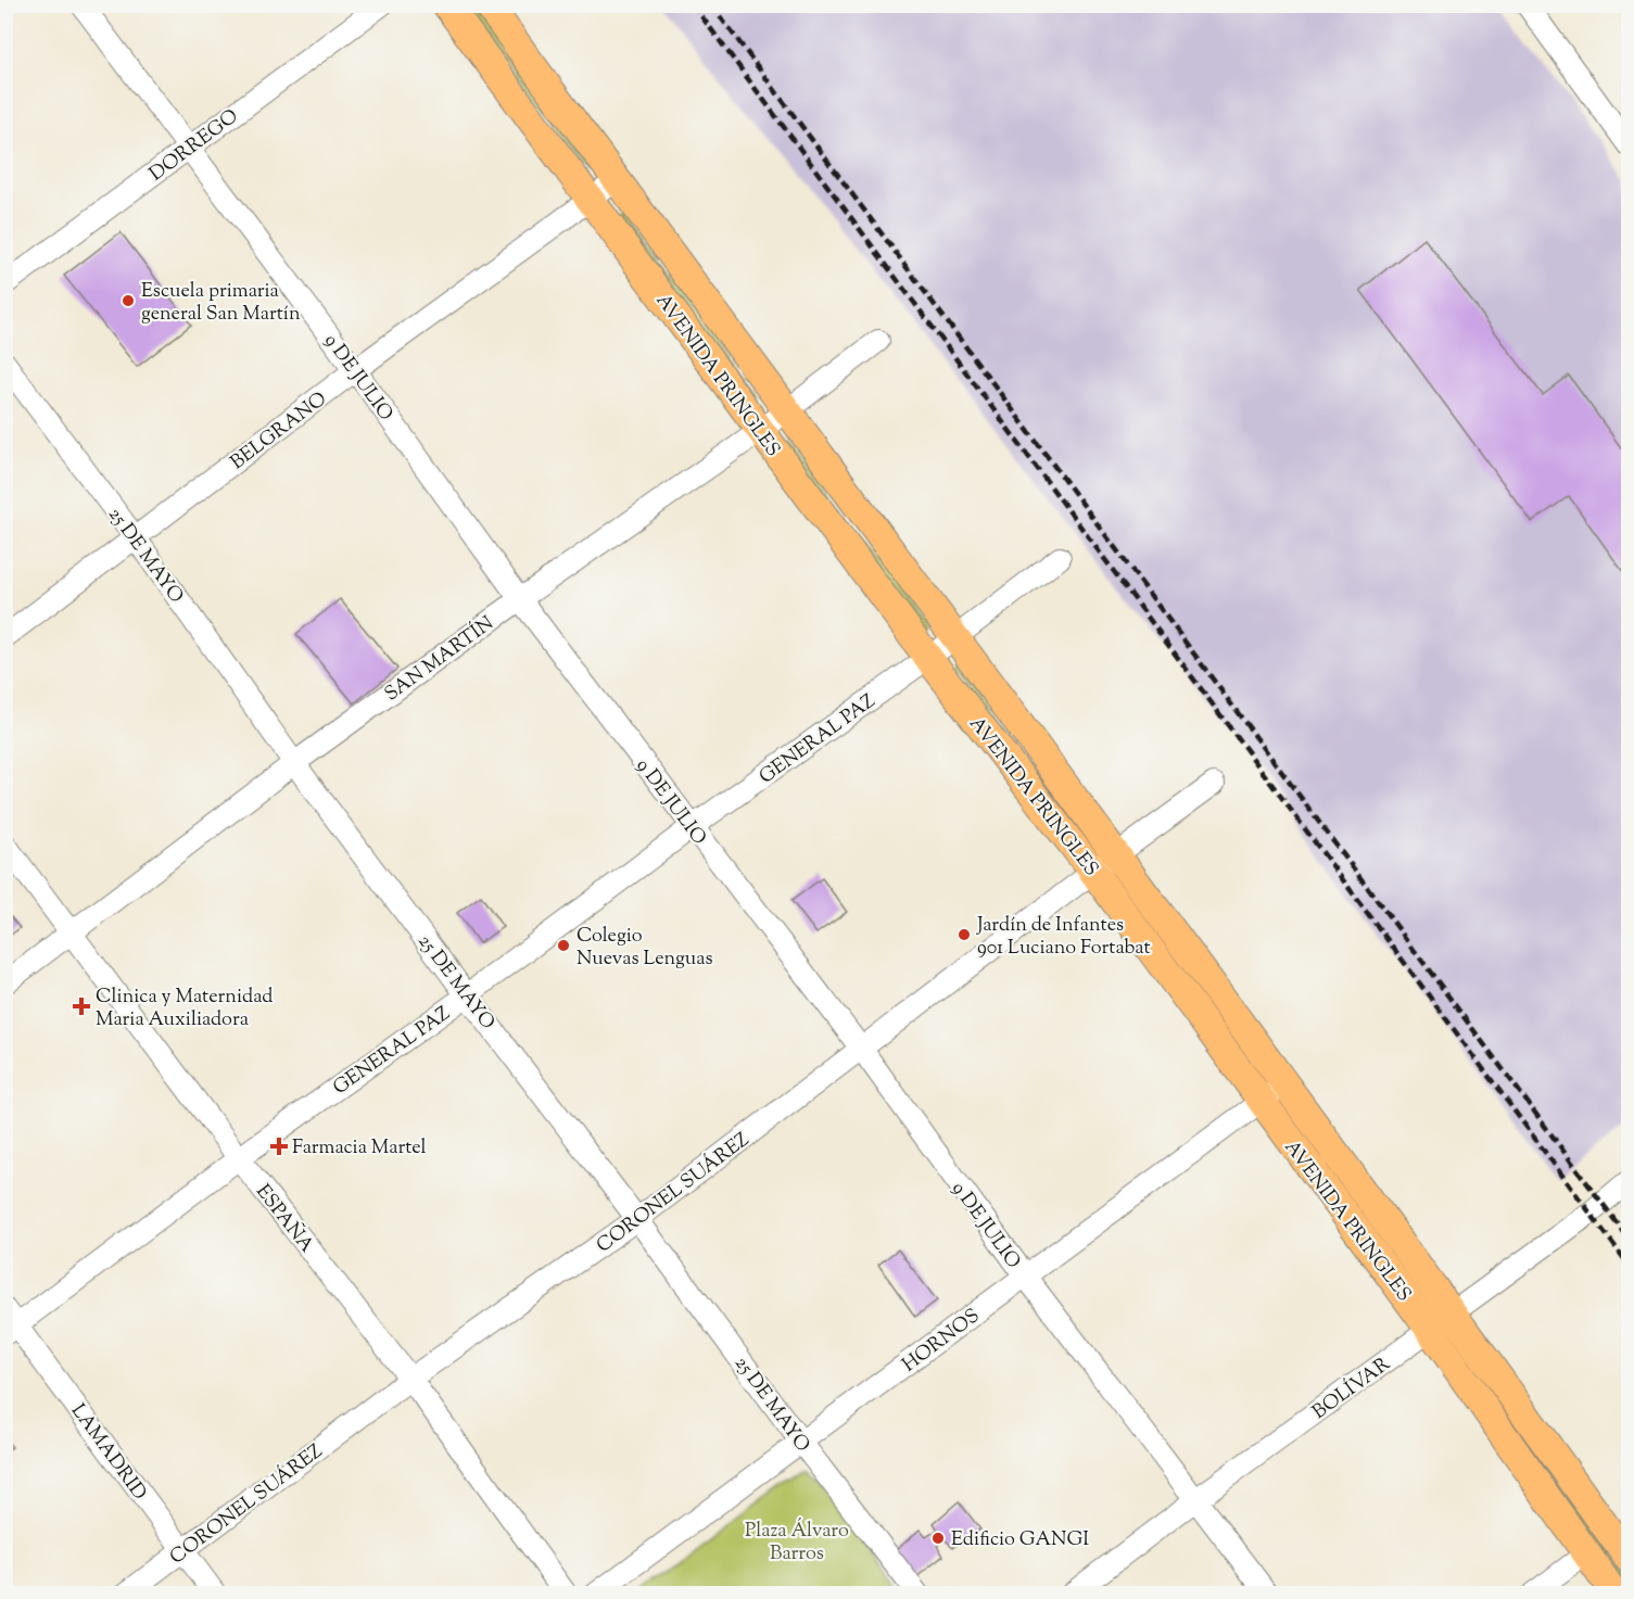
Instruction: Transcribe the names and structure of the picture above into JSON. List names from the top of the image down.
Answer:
{
  "streets": {
    "main road": ["AVENIDA PRINGLES"],
    "street": [
      "DORREGO",
      "9 DE JULIO",
      "BELGRANO",
      "25 DE MAYO",
      "SAN MARTÍN",
      "GENERAL PAZ",
      "CORONEL SUÁREZ",
      "ESPAÑA",
      "HORNOS",
      "BOLÍVAR",
      "LAMADRID"
    ]
  },
  "crossings": [
    ["DORREGO", "9 DE JULIO"],
    ["AVENIDA PRINGLES", "BELGRANO"],
    ["AVENIDA PRINGLES", "SAN MARTÍN"],
    ["AVENIDA PRINGLES", "GENERAL PAZ"],
    ["AVENIDA PRINGLES", "CORONEL SUÁREZ"],
    ["AVENIDA PRINGLES", "HORNOS"],
    ["AVENIDA PRINGLES", "BOLÍVAR"],
    ["9 DE JULIO", "BELGRANO"],
    ["9 DE JULIO", "SAN MARTÍN"],
    ["9 DE JULIO", "GENERAL PAZ"],
    ["9 DE JULIO", "CORONEL SUÁREZ"],
    ["9 DE JULIO", "HORNOS"],
    ["9 DE JULIO", "BOLÍVAR"],
    ["BELGRANO", "25 DE MAYO"],
    ["25 DE MAYO", "SAN MARTÍN"],
    ["25 DE MAYO", "GENERAL PAZ"],
    ["25 DE MAYO", "CORONEL SUÁREZ"],
    ["25 DE MAYO", "HORNOS"],
    ["SAN MARTÍN", "ESPAÑA"],
    ["GENERAL PAZ", "ESPAÑA"],
    ["GENERAL PAZ", "LAMADRID"],
    ["CORONEL SUÁREZ", "ESPAÑA"],
    ["CORONEL SUÁREZ", "LAMADRID"]
  ],
  "parks": ["Plaza Álvaro Barros"],
  "places": {
    "other": [
      "Escuela primaria general San Martín",
      "Jardín de Infantes 901 Luciano Fortabat",
      "Colegio Nuevas Lenguas",
      "Edificio GANGI"
    ],
    "health": ["Clinica y Maternidad Maria Auxiliadora", "Farmacia Martel"]
  }
}
